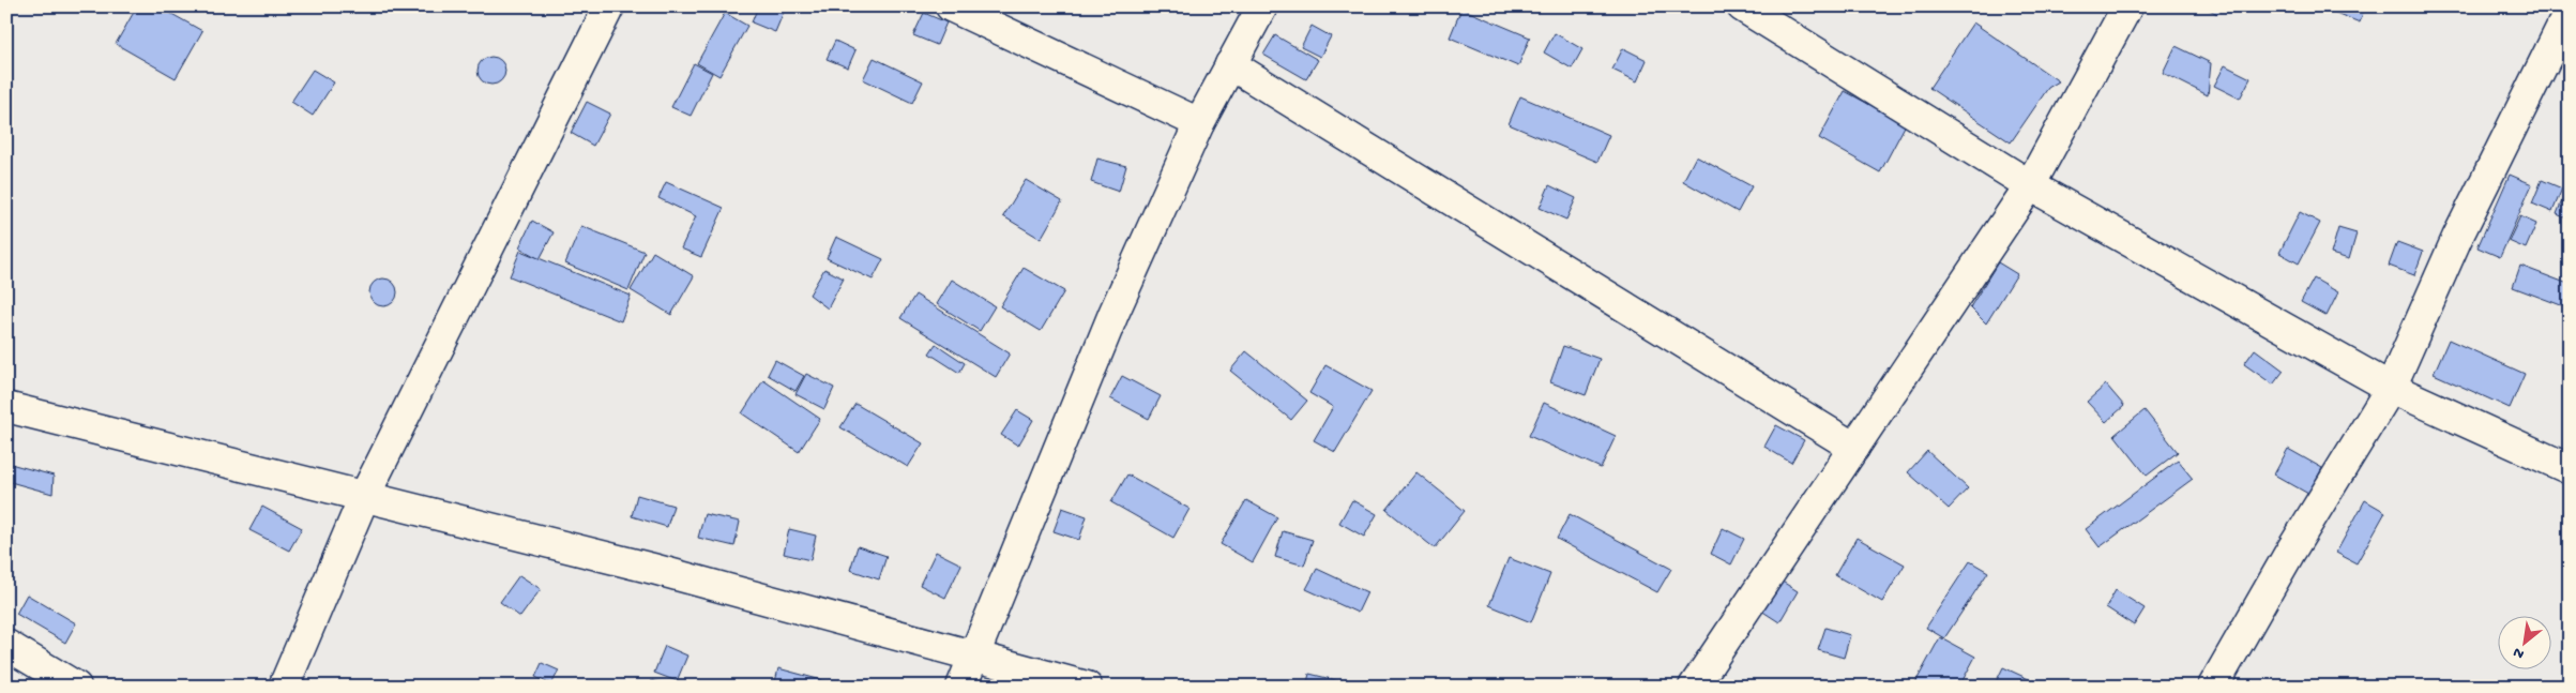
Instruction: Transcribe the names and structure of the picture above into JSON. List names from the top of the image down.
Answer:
{
  "north": "bottom left"
}
